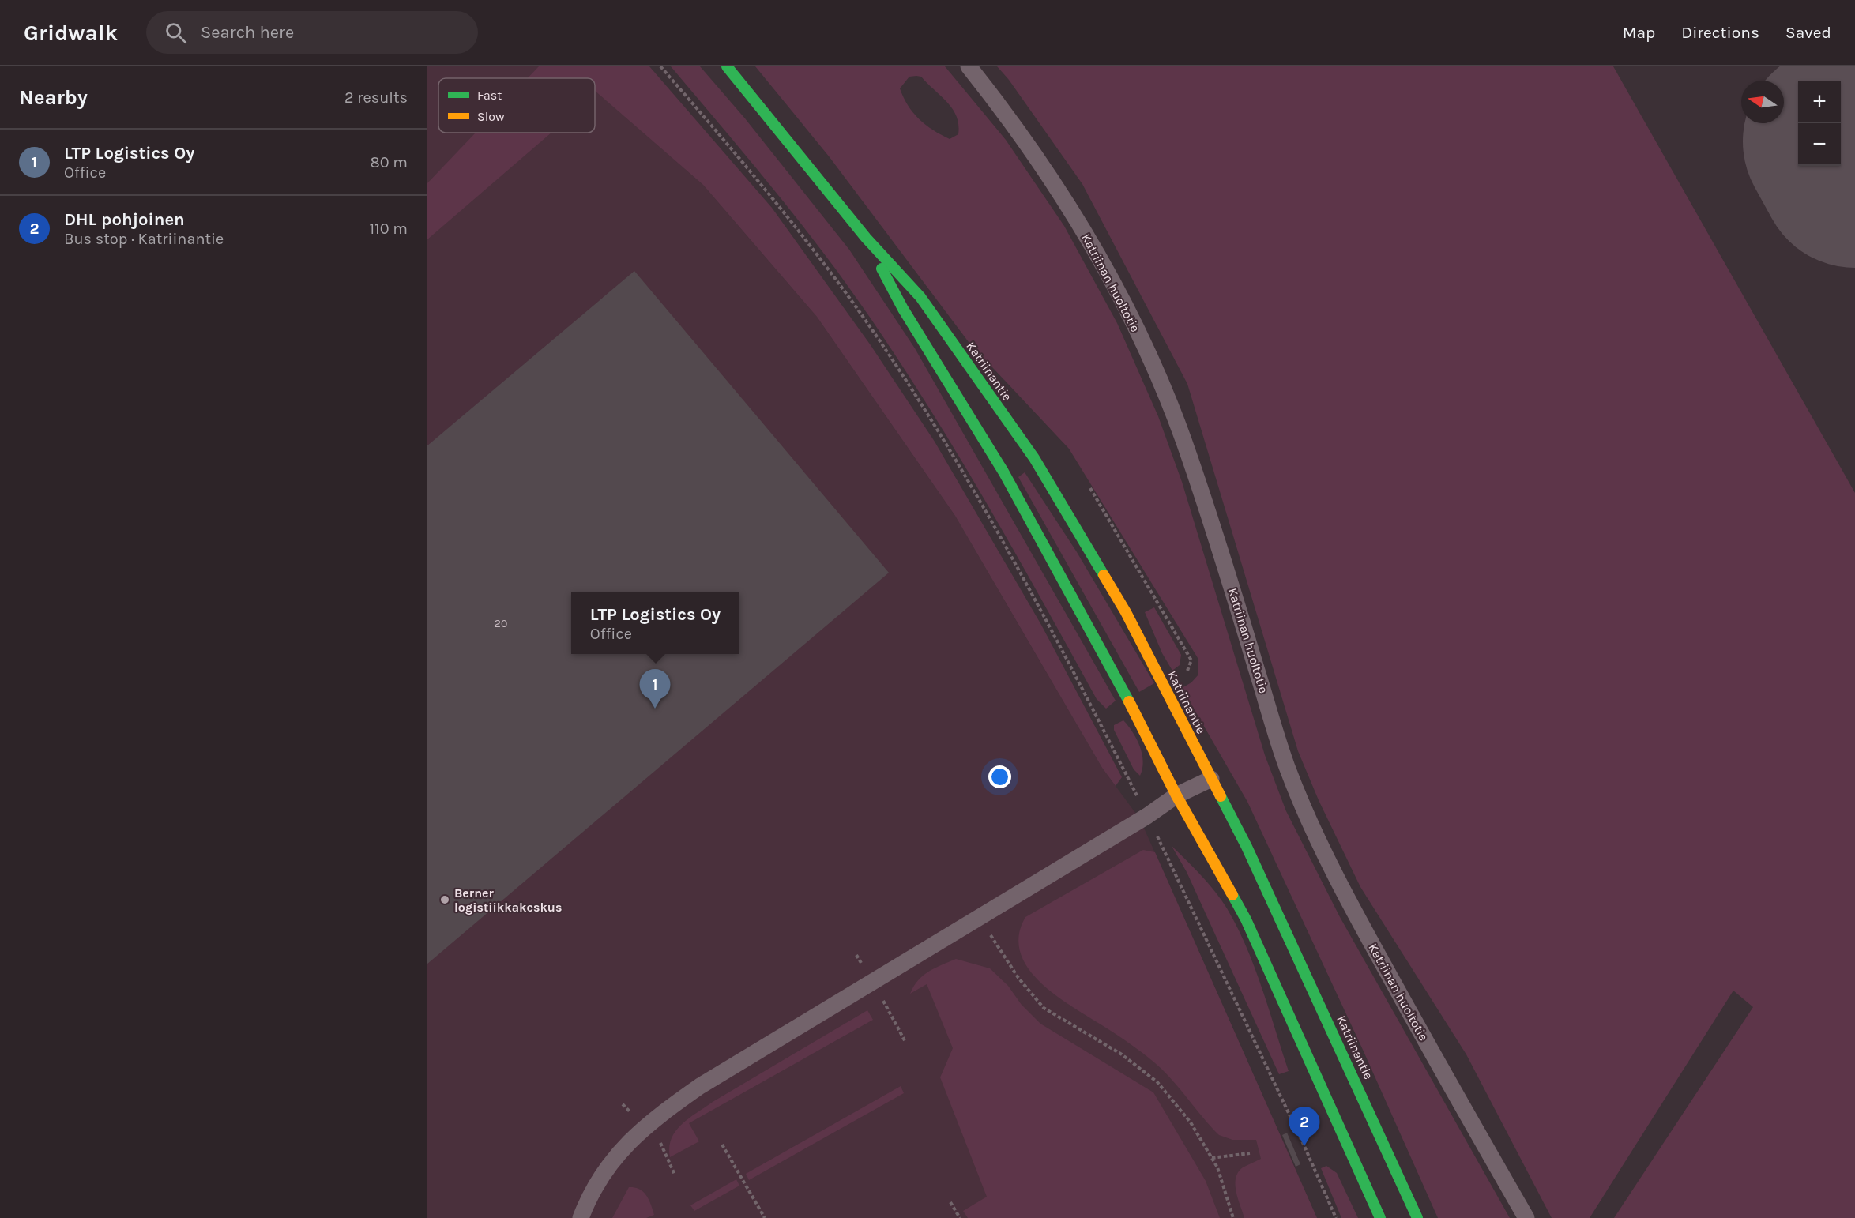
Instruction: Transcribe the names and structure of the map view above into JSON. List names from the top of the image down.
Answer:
{
  "streets": {
    "main road": ["Katriinantie"],
    "lane": ["Katriinan huoltotie"]
  },
  "places": ["Berner logistiikkakeskus"],
  "house_numbers": ["20"],
  "legend": ["Fast", "Slow"],
  "north": "left",
  "page": {
    "header": "Gridwalk",
    "search": "Search here",
    "nav": ["Map", "Directions", "Saved"],
    "heading": ["Nearby", "2 results"],
    "map_buttons": ["+", "−"],
    "list": [
      {
        "mark": "1",
        "name": "LTP Logistics Oy",
        "note": "Office",
        "value": "80 m"
      },
      {
        "mark": "2",
        "name": "DHL pohjoinen",
        "note": "Bus stop · Katriinantie",
        "value": "110 m"
      }
    ],
    "popup": ["LTP Logistics Oy", "Office"],
    "pins": ["1", "2"]
  }
}
